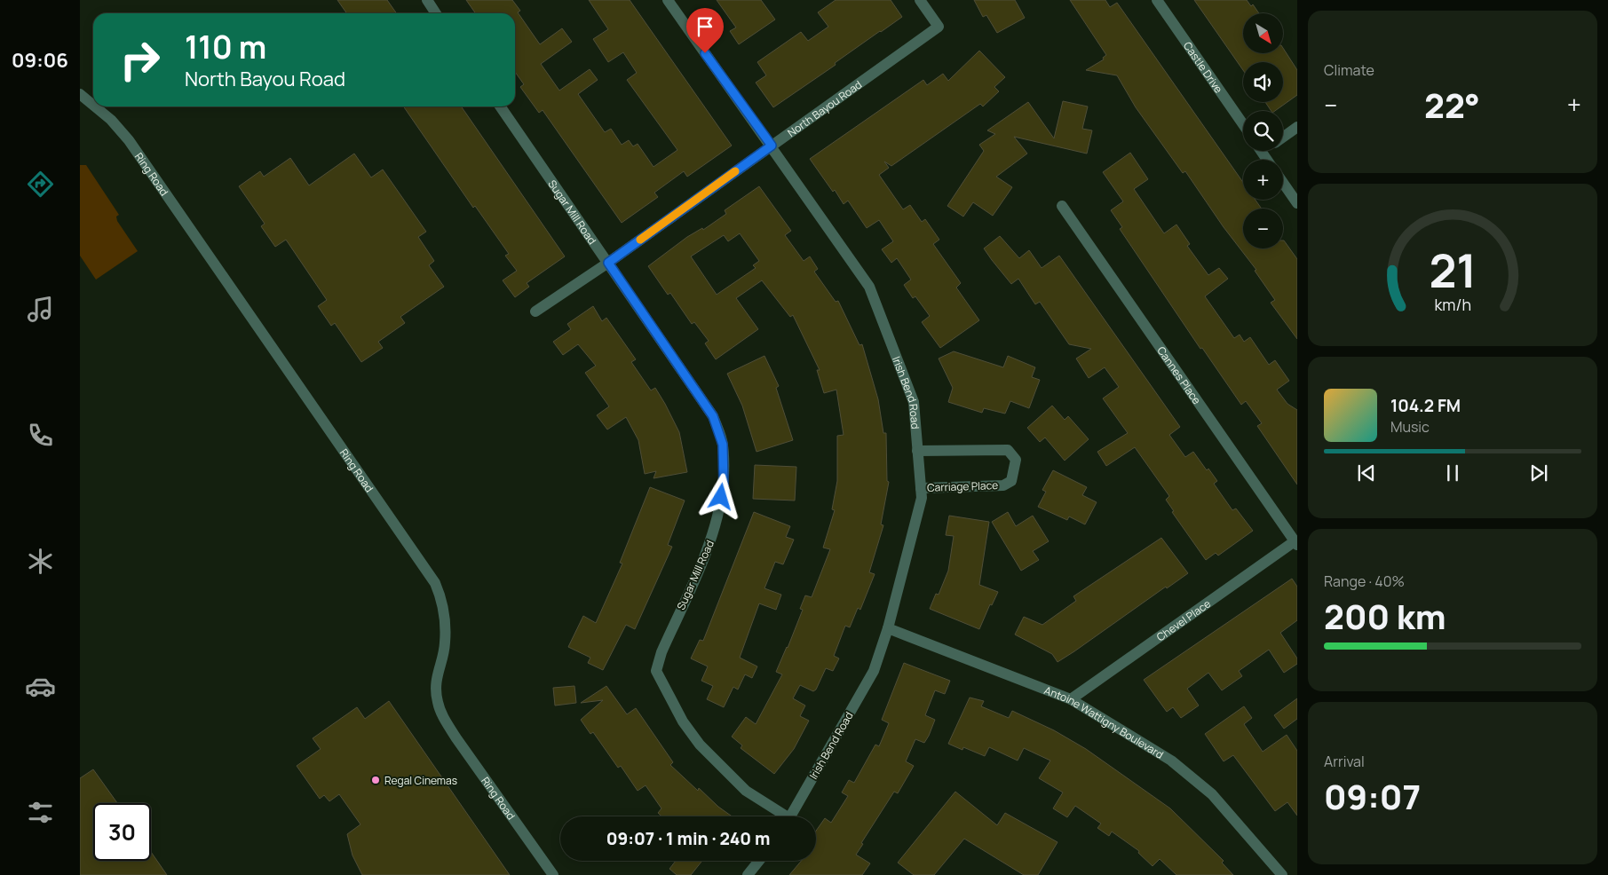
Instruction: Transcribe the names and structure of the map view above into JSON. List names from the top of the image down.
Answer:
{
  "streets": {
    "street": [
      "Castle Drive",
      "North Bayou Road",
      "Ring Road",
      "Sugar Mill Road",
      "Cannes Place",
      "Irish Bend Road",
      "Carriage Place",
      "Chevel Place",
      "Antoine Wattigny Boulevard"
    ]
  },
  "crossings": [
    ["North Bayou Road", "Sugar Mill Road"],
    ["North Bayou Road", "Irish Bend Road"],
    ["Cannes Place", "Chevel Place"],
    ["Irish Bend Road", "Carriage Place"],
    ["Irish Bend Road", "Antoine Wattigny Boulevard"],
    ["Chevel Place", "Antoine Wattigny Boulevard"]
  ],
  "places": ["Regal Cinemas"],
  "north": "bottom right",
  "page": {
    "tabs": "09:06",
    "tile": [
      "Climate",
      ["Range · 40%", "200 km"],
      ["Arrival", "09:07"]
    ],
    "map_buttons": ["+", "−"],
    "turn": ["110 m", "North Bayou Road"],
    "heat": ["−", "22°", "+"],
    "song": ["104.2 FM", "Music"],
    "limit": "30",
    "trip": "09:07 · 1 min · 240 m",
    "gauge": ["21", "km/h"]
  }
}
